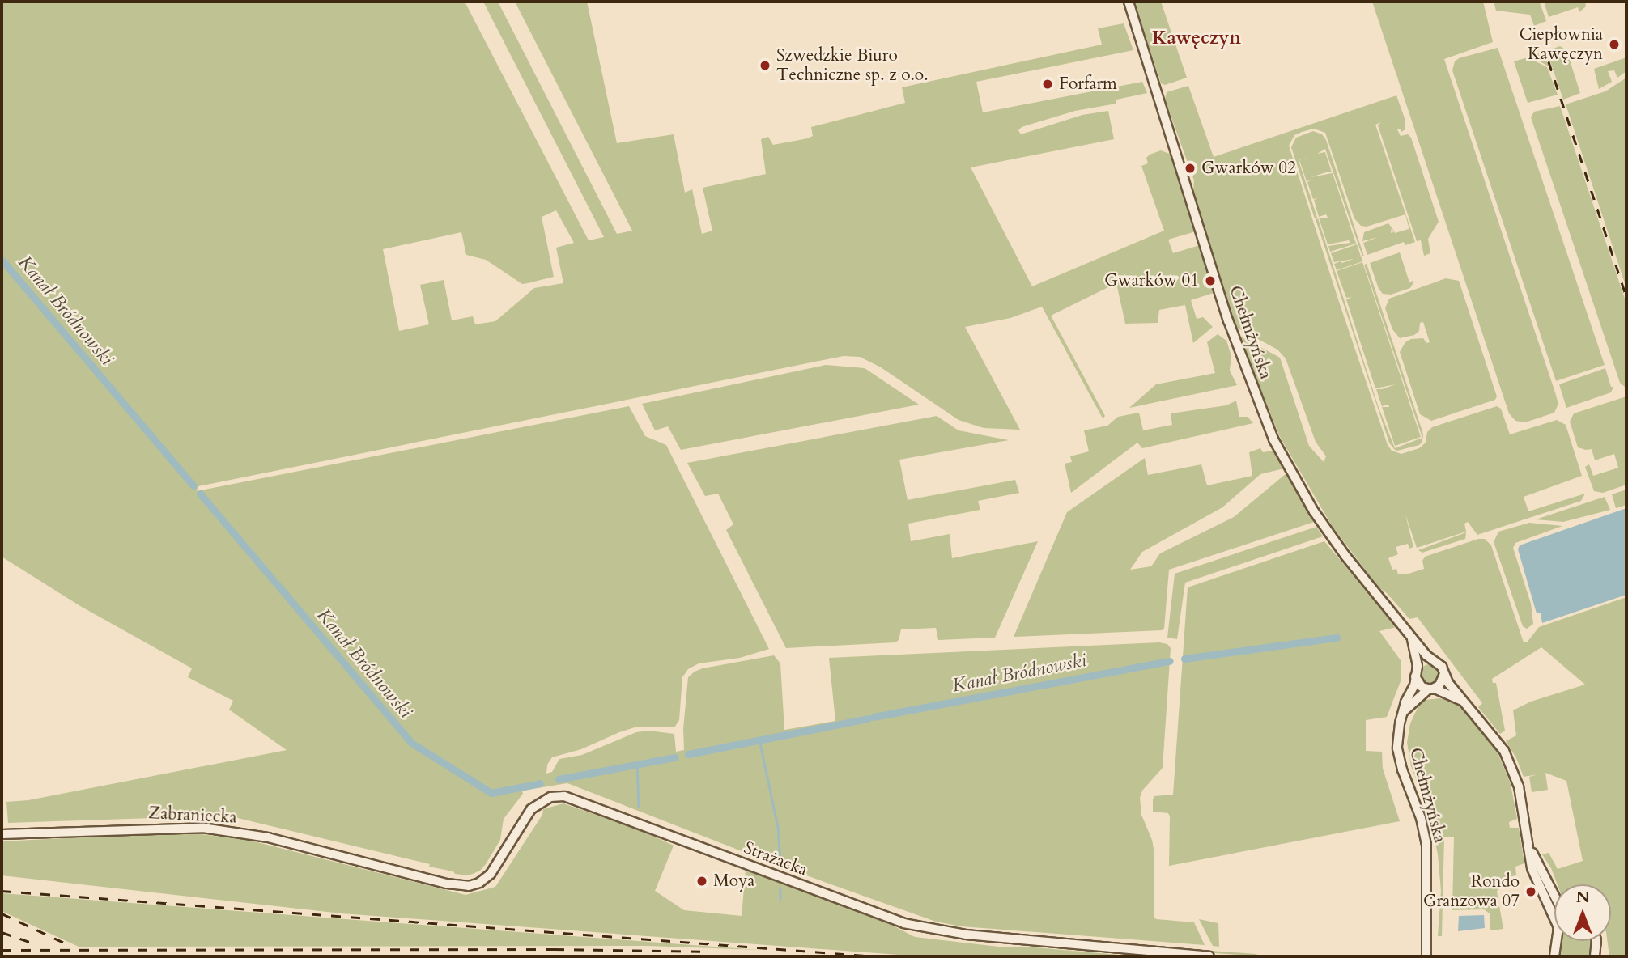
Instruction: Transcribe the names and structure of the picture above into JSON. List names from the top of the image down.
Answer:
{
  "streets": {
    "main road": ["Zabraniecka", "Strażacka"],
    "street": ["Chełmżyńska"]
  },
  "crossings": [
    ["Zabraniecka", "Strażacka"]
  ],
  "districts": ["Kawęczyn"],
  "water": ["Kanał Bródnowski"],
  "places": [
    "Ciepłownia Kawęczyn",
    "Szwedzkie Biuro Techniczne sp. z o.o.",
    "Forfarm",
    "Gwarków 02",
    "Gwarków 01",
    "Moya",
    "Rondo Granzowa 07"
  ],
  "north": "top"
}
